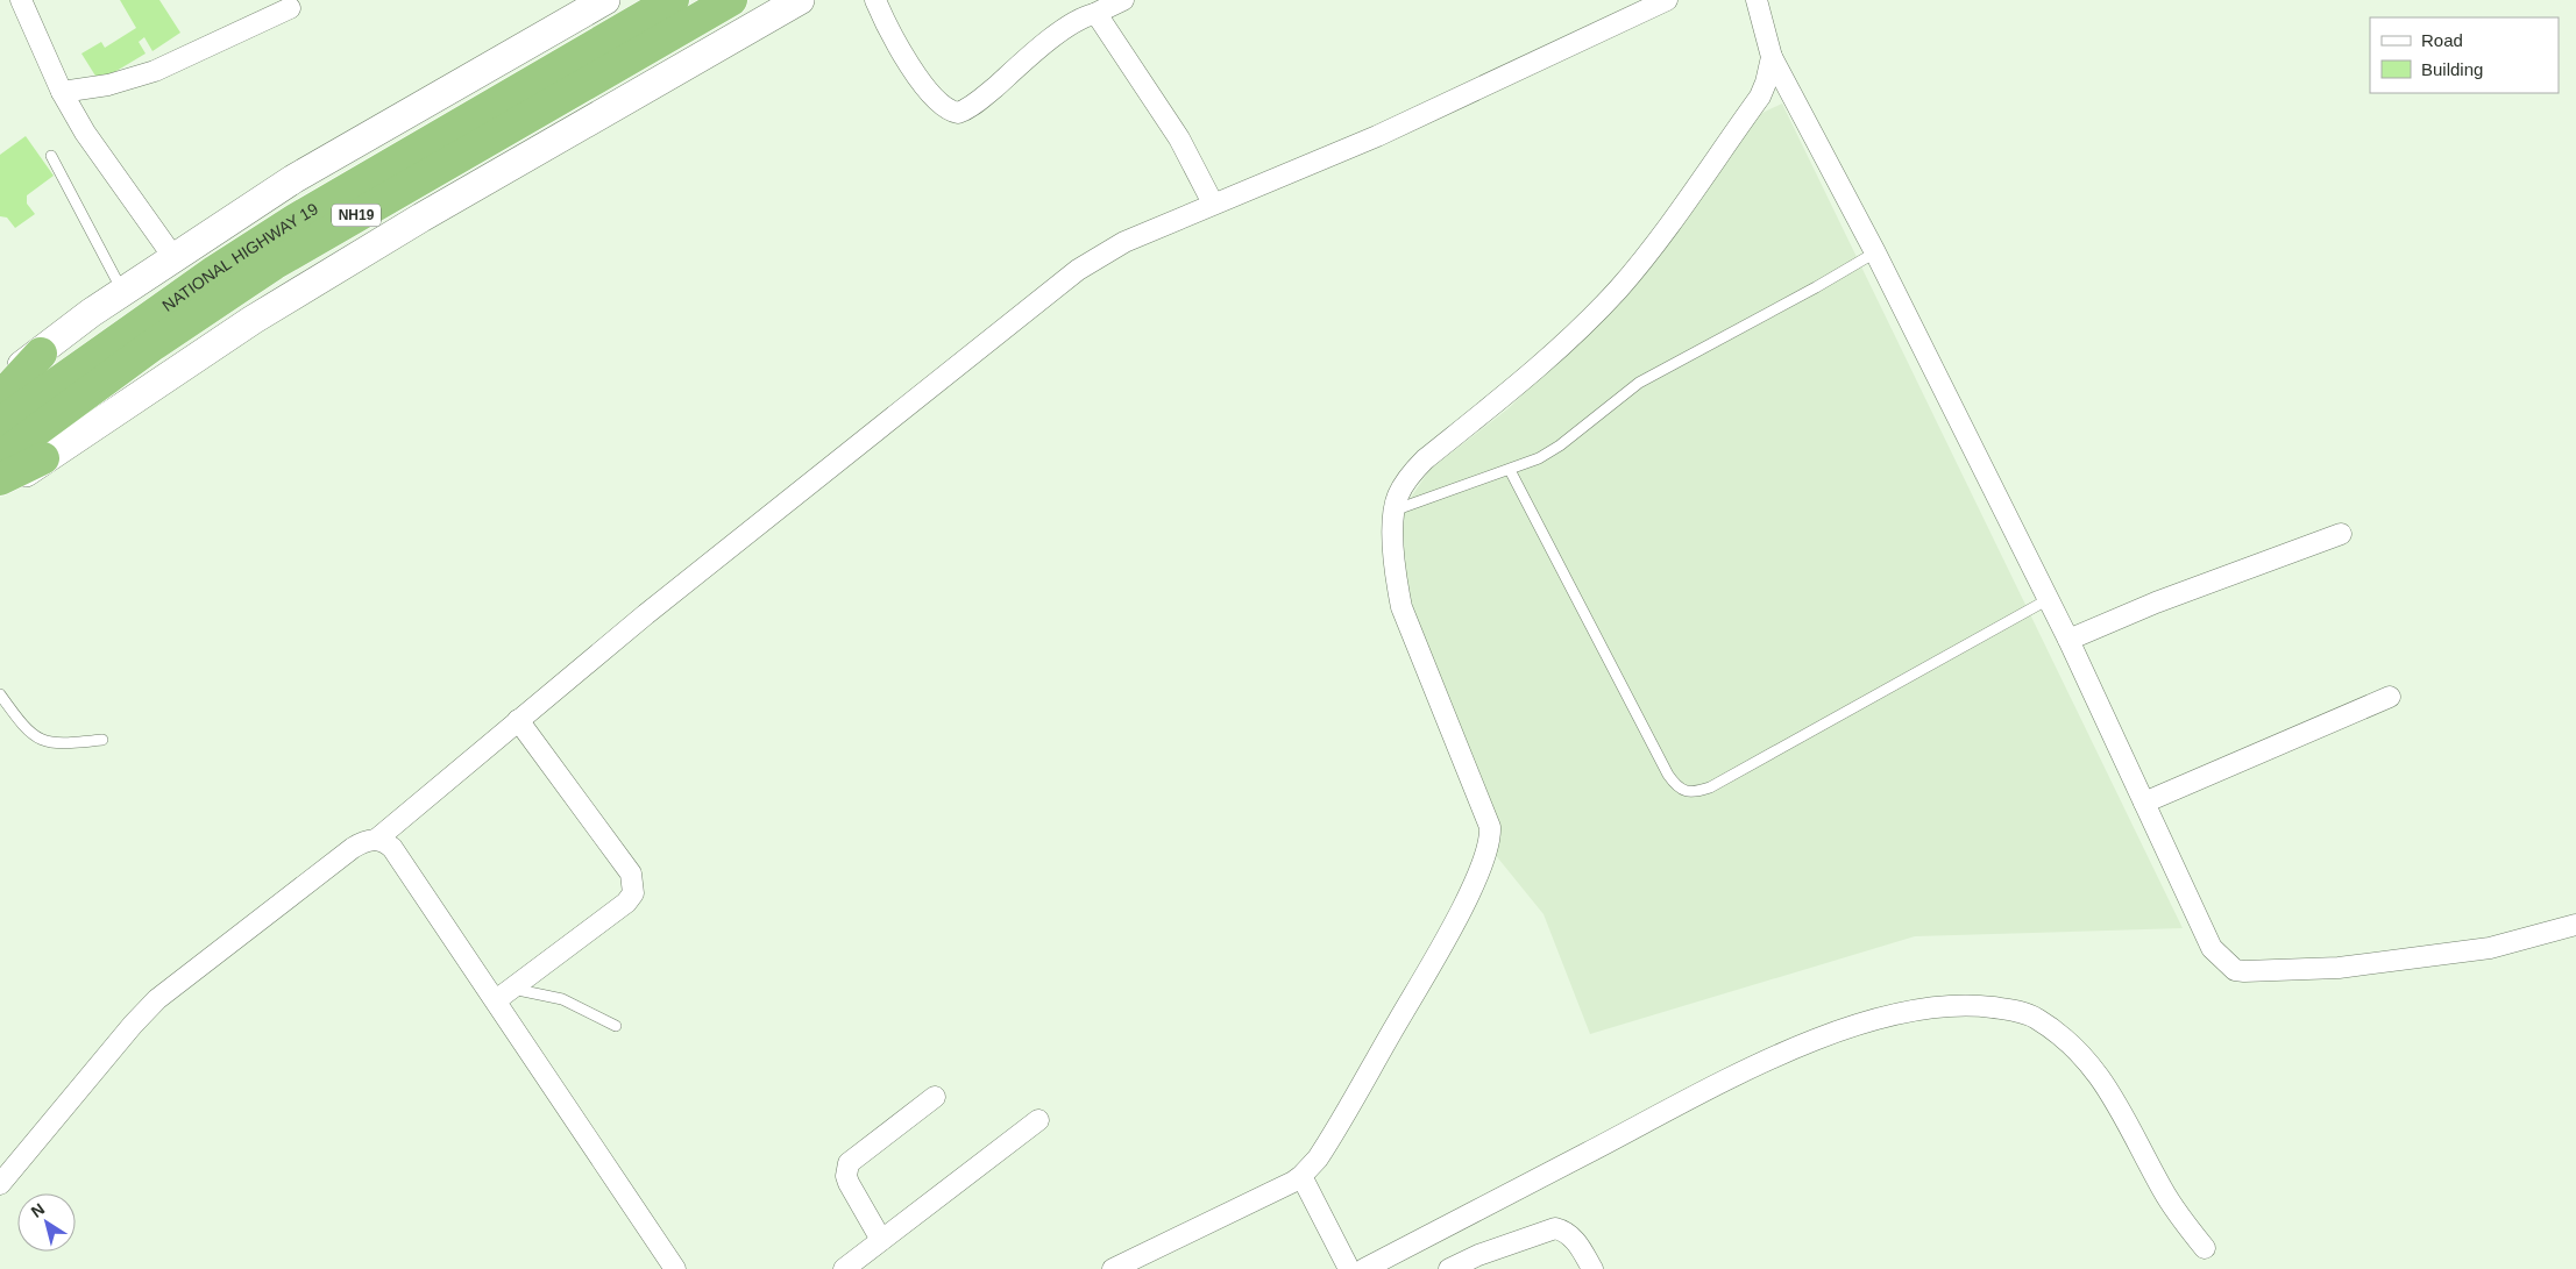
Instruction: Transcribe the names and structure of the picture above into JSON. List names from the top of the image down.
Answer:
{
  "streets": {
    "highway": ["NH19", "NATIONAL HIGHWAY 19"]
  },
  "legend": ["Road", "Building"],
  "north": "top left"
}
